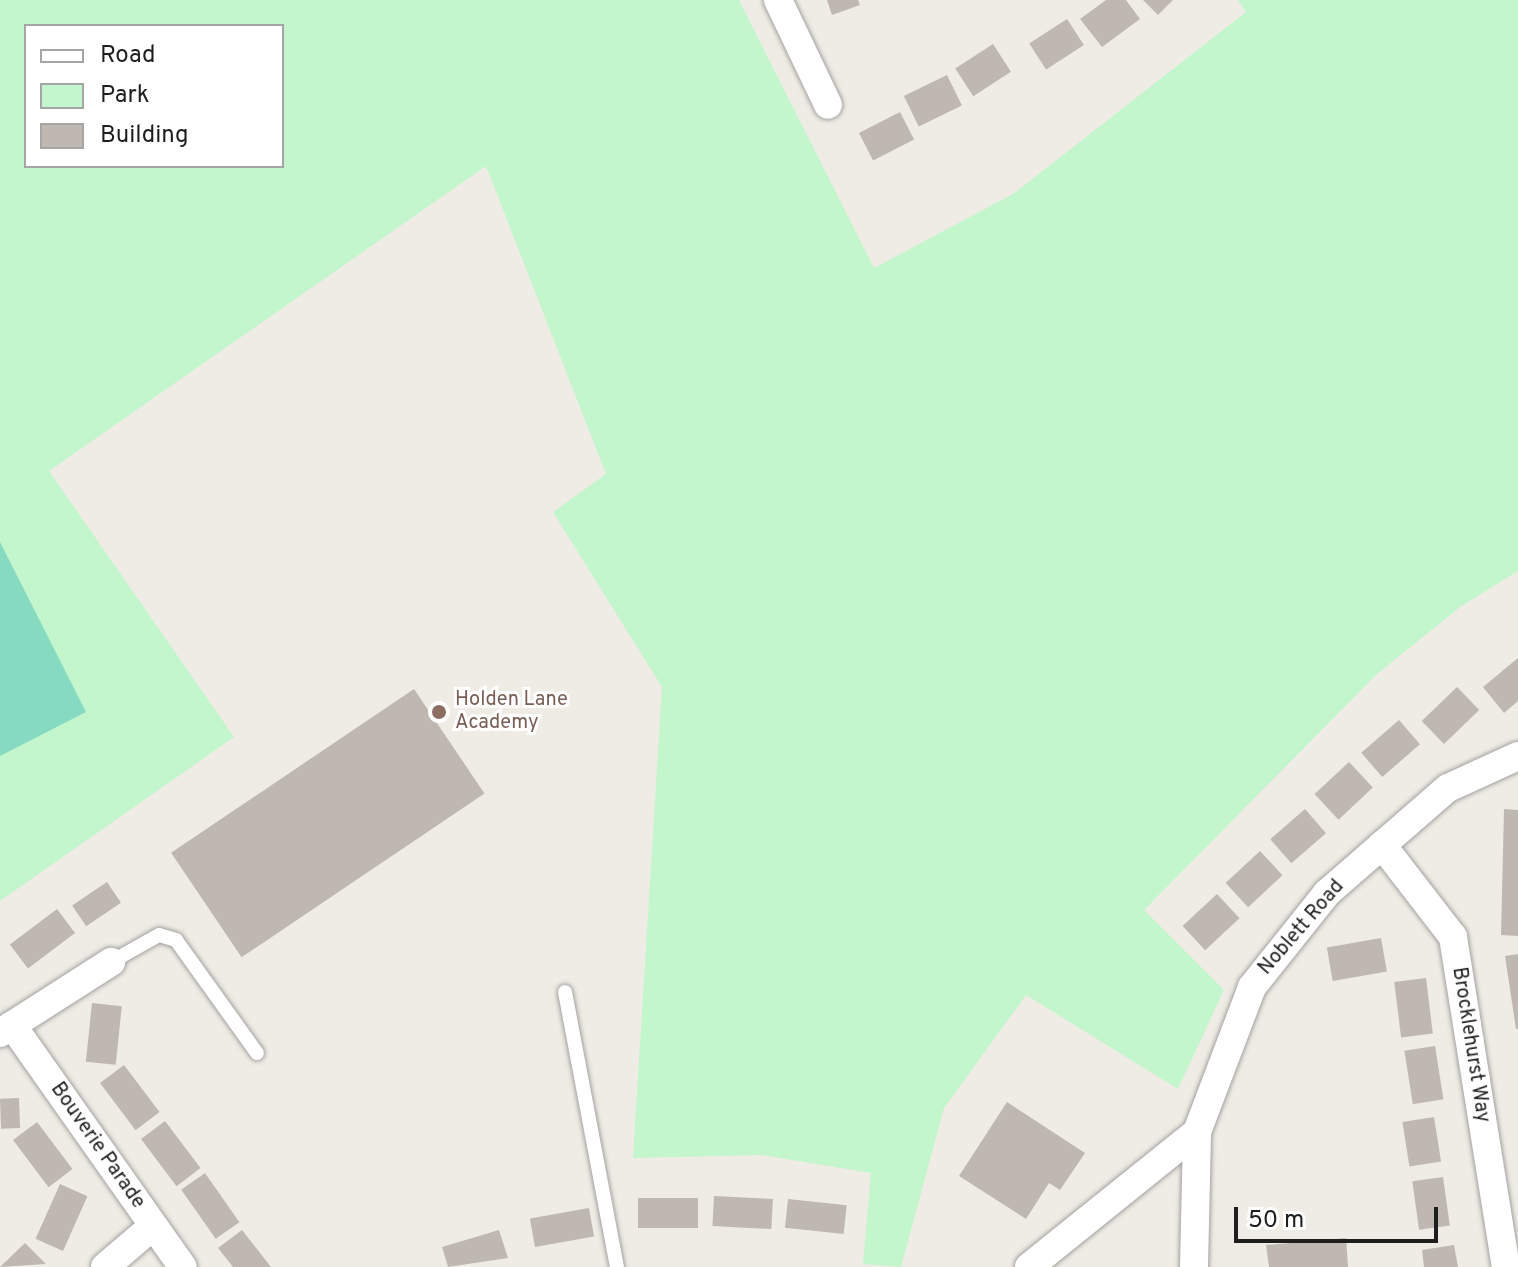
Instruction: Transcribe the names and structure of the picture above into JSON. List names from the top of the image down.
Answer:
{
  "streets": {
    "street": ["Noblett Road", "Brocklehurst Way", "Bouverie Parade"]
  },
  "crossings": [
    ["Noblett Road", "Brocklehurst Way"]
  ],
  "places": ["Holden Lane Academy"],
  "legend": ["Road", "Park", "Building"],
  "scale_bar": "50 m"
}
